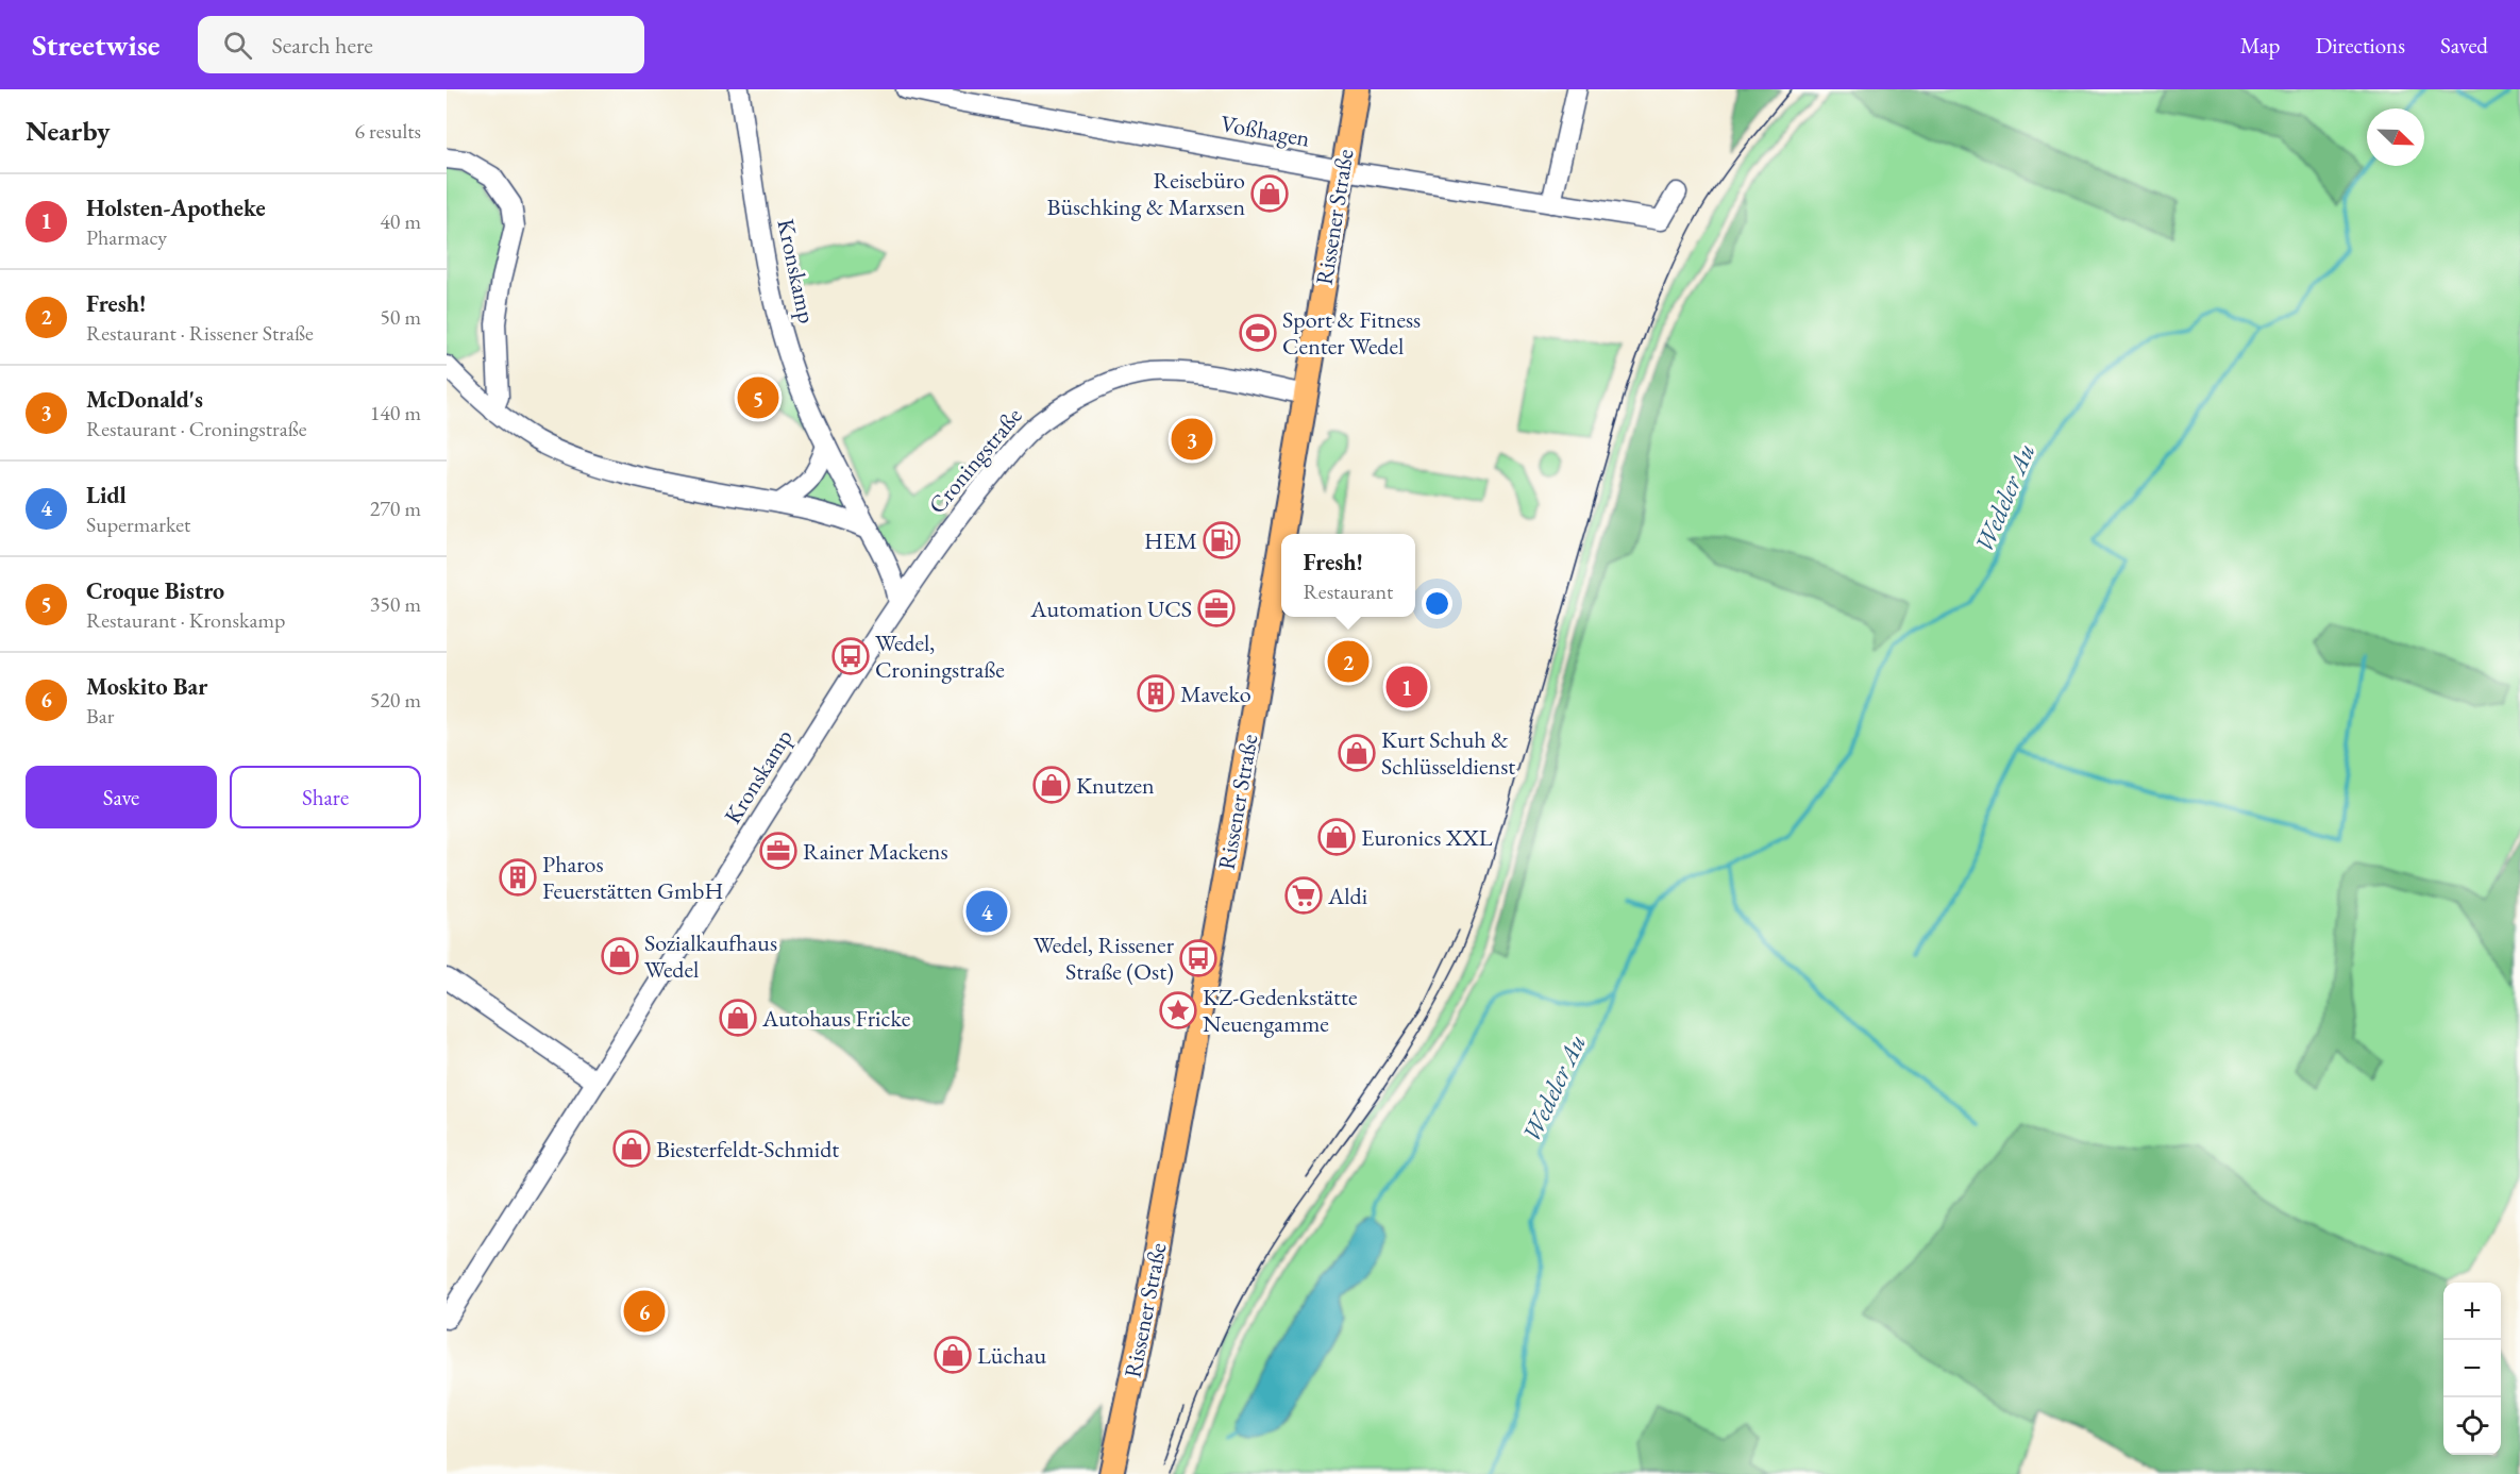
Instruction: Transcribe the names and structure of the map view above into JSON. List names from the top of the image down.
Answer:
{
  "streets": {
    "main road": ["Rissener Straße"],
    "street": ["Voßhagen", "Kronskamp", "Croningstraße"]
  },
  "crossings": [
    ["Voßhagen", "Rissener Straße"],
    ["Rissener Straße", "Croningstraße"],
    ["Kronskamp", "Croningstraße"]
  ],
  "water": ["Wedeler Au"],
  "places": {
    "shop": [
      "Reisebüro Büschking & Marxsen",
      "Kurt Schuh & Schlüsseldienst",
      "Knutzen",
      "Euronics XXL",
      "Sozialkaufhaus Wedel",
      "Autohaus Fricke",
      "Biesterfeldt-Schmidt",
      "Lüchau"
    ],
    "sports": ["Sport & Fitness Center Wedel"],
    "fuel station": ["HEM"],
    "office": ["Automation UCS", "Rainer Mackens"],
    "bus stop": ["Wedel, Croningstraße", "Wedel, Rissener Straße (Ost)"],
    "building": ["Maveko", "Pharos Feuerstätten GmbH"],
    "supermarket": ["Aldi"],
    "place": ["KZ-Gedenkstätte Neuengamme"]
  },
  "north": "bottom right",
  "page": {
    "header": "Streetwise",
    "search": "Search here",
    "nav": ["Map", "Directions", "Saved"],
    "heading": ["Nearby", "6 results"],
    "list": [
      {
        "mark": "1",
        "name": "Holsten-Apotheke",
        "note": "Pharmacy",
        "value": "40 m"
      },
      {
        "mark": "2",
        "name": "Fresh!",
        "note": "Restaurant · Rissener Straße",
        "value": "50 m"
      },
      {
        "mark": "3",
        "name": "McDonald's",
        "note": "Restaurant · Croningstraße",
        "value": "140 m"
      },
      {
        "mark": "4",
        "name": "Lidl",
        "note": "Supermarket",
        "value": "270 m"
      },
      {
        "mark": "5",
        "name": "Croque Bistro",
        "note": "Restaurant · Kronskamp",
        "value": "350 m"
      },
      {
        "mark": "6",
        "name": "Moskito Bar",
        "note": "Bar",
        "value": "520 m"
      }
    ],
    "pins": [
      "5",
      "3",
      "2",
      "1",
      "4",
      "6"
    ],
    "popup": ["Fresh!", "Restaurant"],
    "buttons": ["Save", "Share"],
    "map_buttons": ["+", "−"]
  }
}
